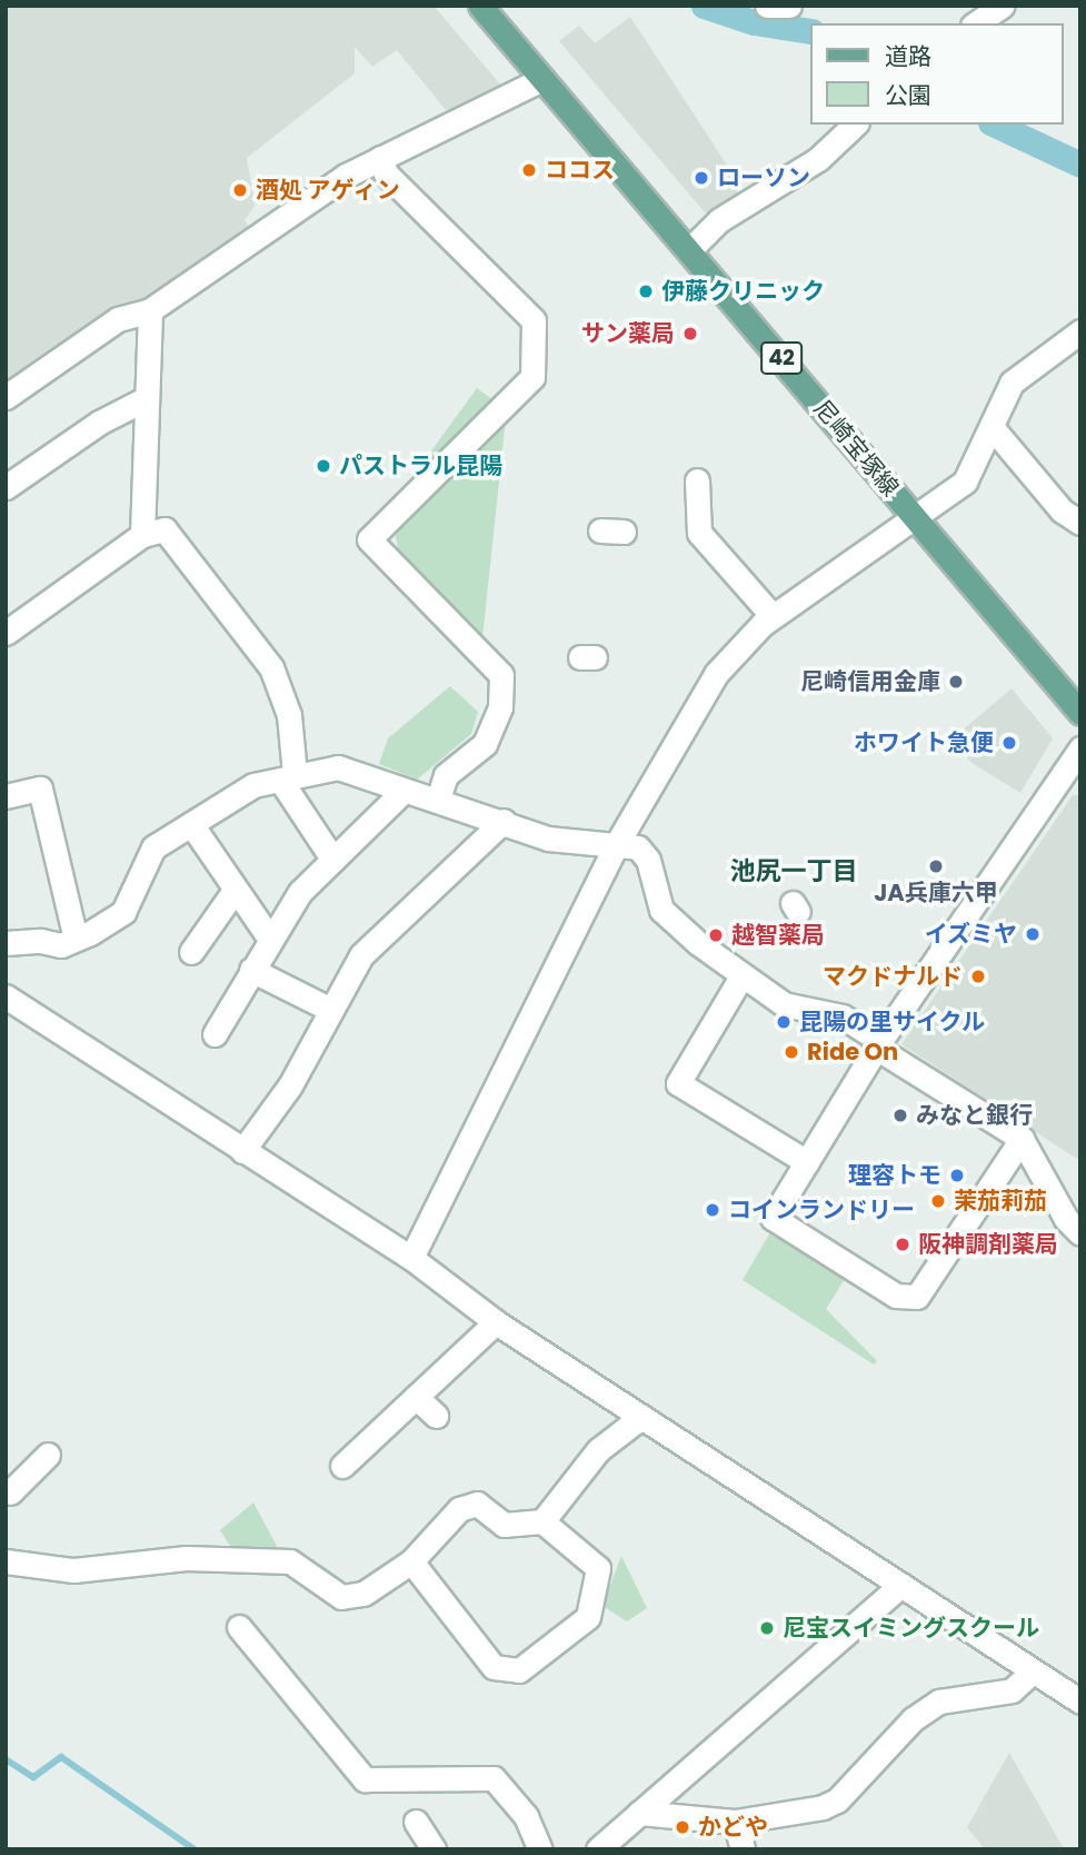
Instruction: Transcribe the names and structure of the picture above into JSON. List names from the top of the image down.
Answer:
{
  "streets": {
    "main road": ["42", "尼崎宝塚線"]
  },
  "districts": ["池尻一丁目"],
  "places": [
    "ココス",
    "ローソン",
    "酒処 アゲィン",
    "伊藤クリニック",
    "サン薬局",
    "パストラル昆陽",
    "尼崎信用金庫",
    "ホワイト急便",
    "JA兵庫六甲",
    "イズミヤ",
    "越智薬局",
    "マクドナルド",
    "昆陽の里サイクル",
    "Ride On",
    "みなと銀行",
    "理容トモ",
    "茉茄莉茄",
    "コインランドリー",
    "阪神調剤薬局",
    "尼宝スイミングスクール",
    "かどや"
  ],
  "legend": ["道路", "公園"]
}
